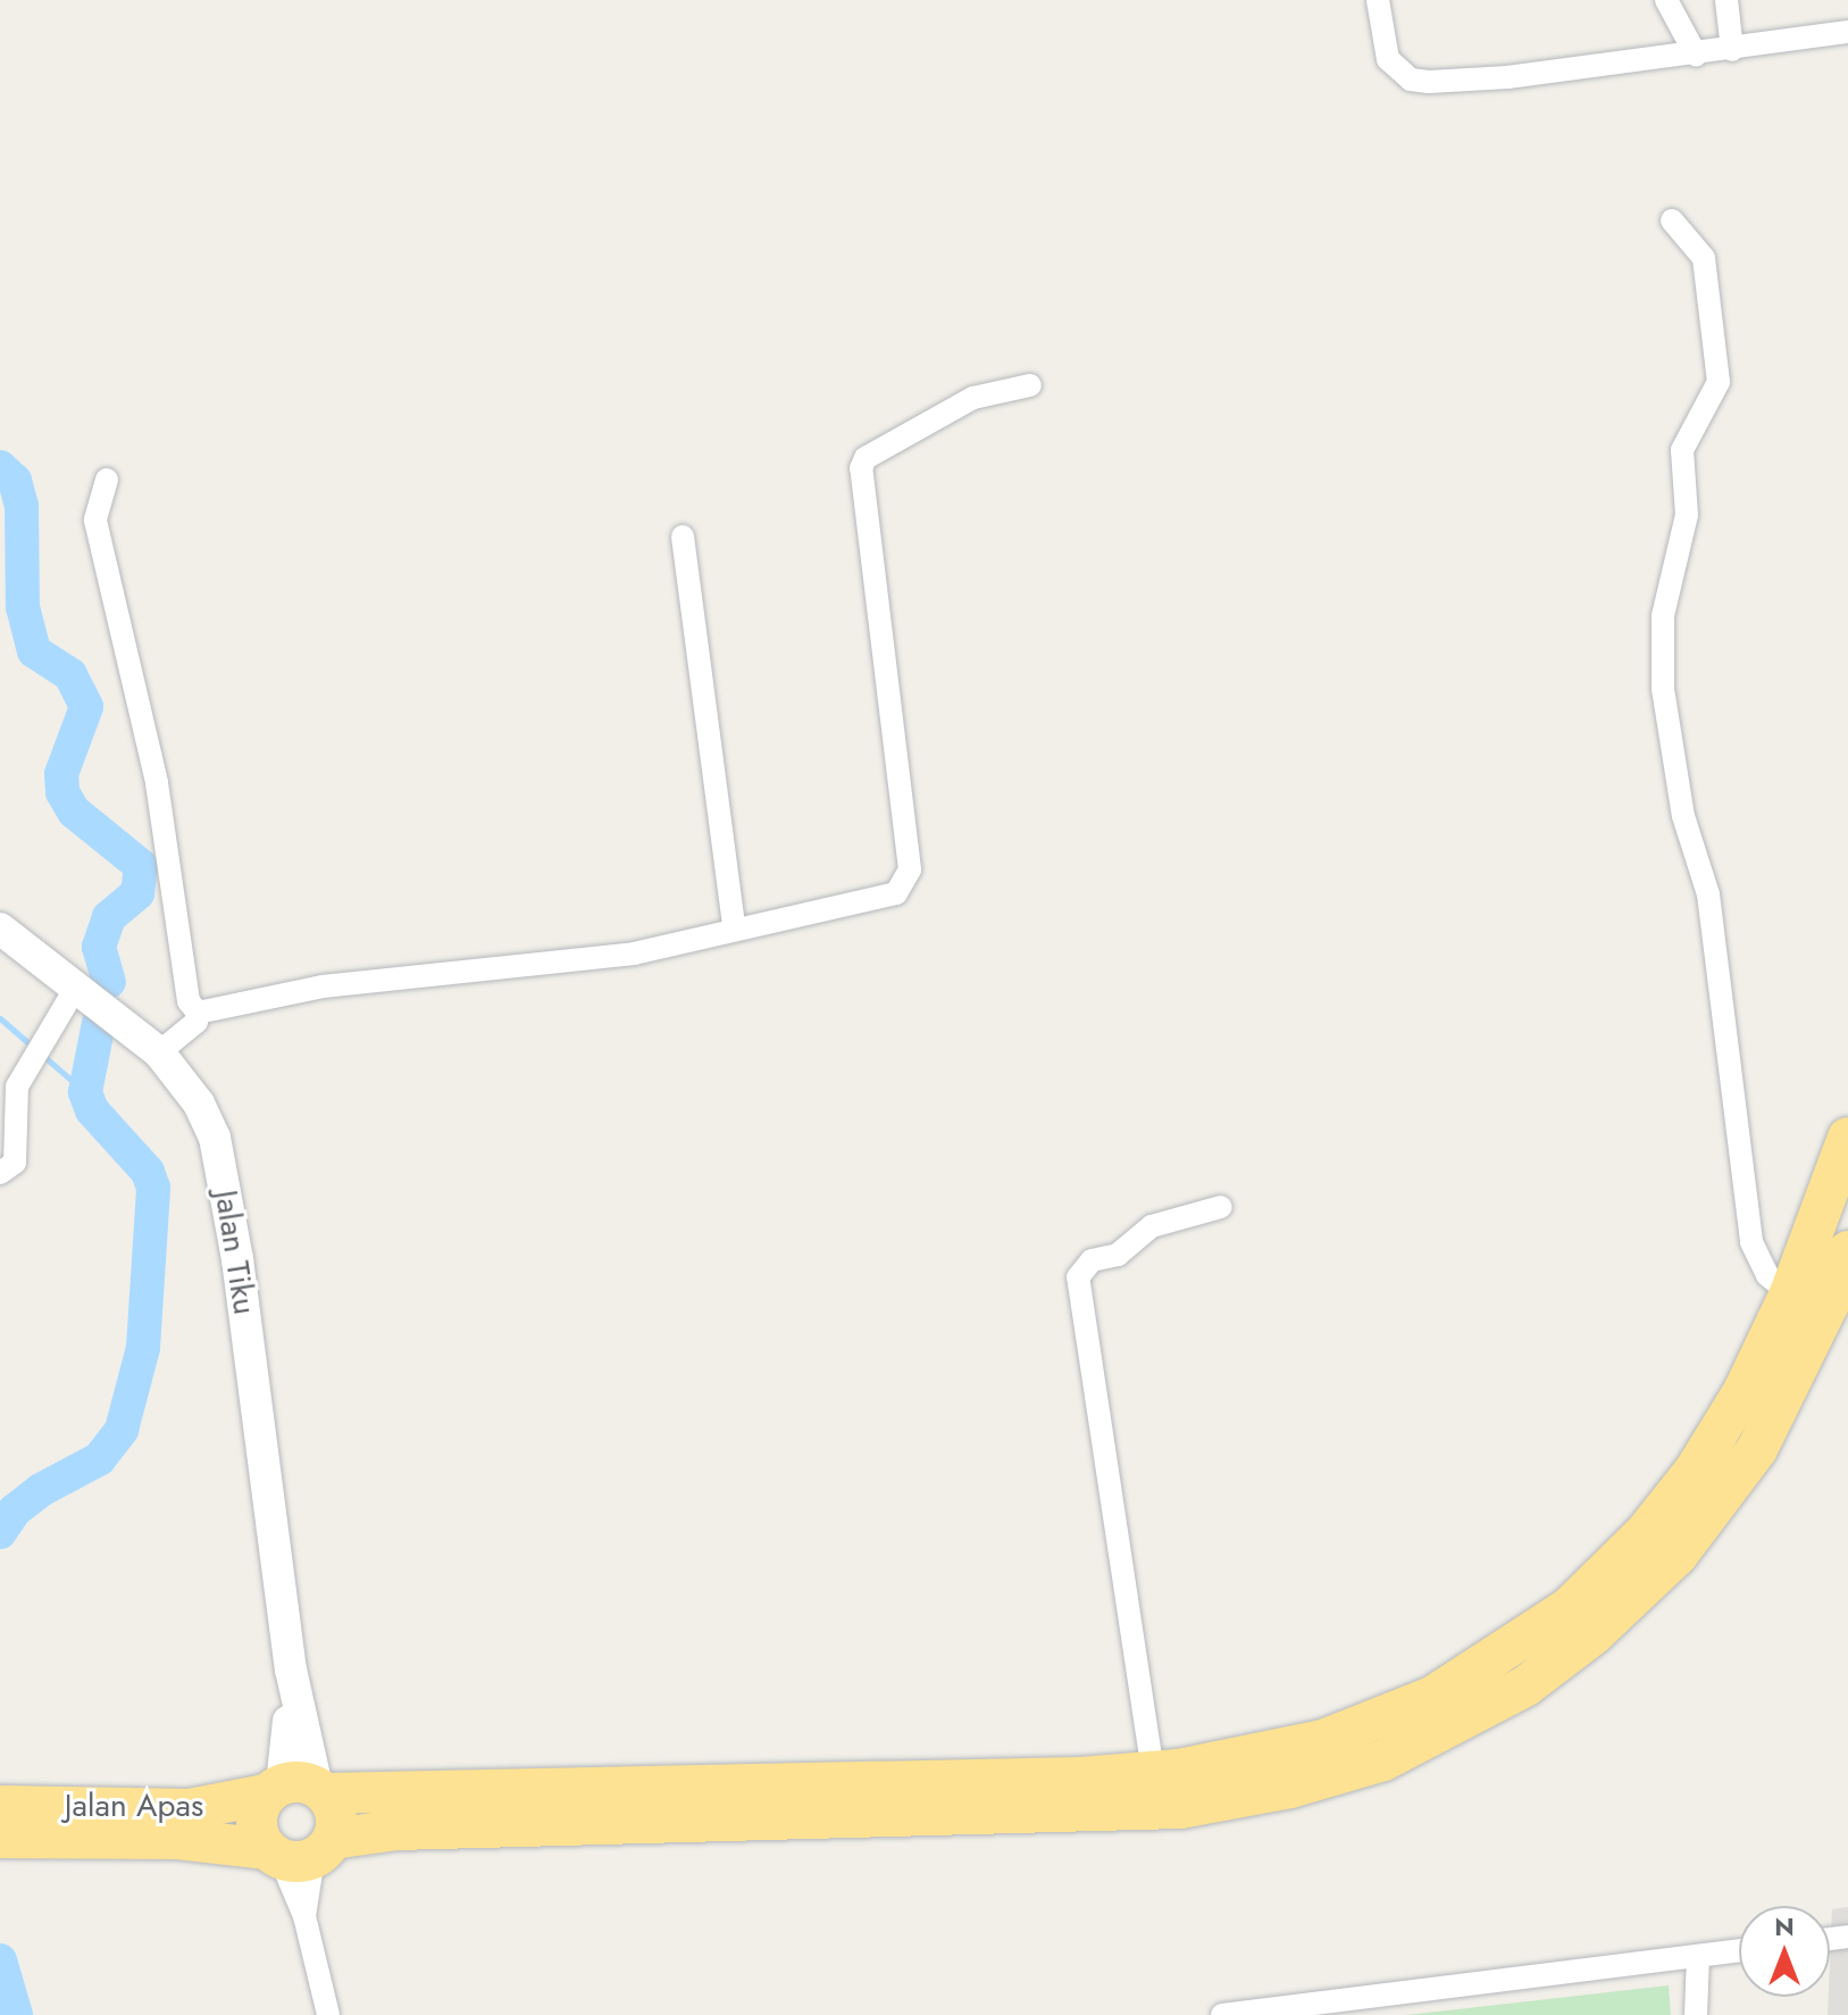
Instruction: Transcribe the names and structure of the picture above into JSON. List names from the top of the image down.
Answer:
{
  "streets": {
    "highway": ["Jalan Apas"],
    "main road": ["Jalan Tiku"]
  },
  "crossings": [
    ["Jalan Tiku", "Jalan Apas"]
  ],
  "north": "top"
}
